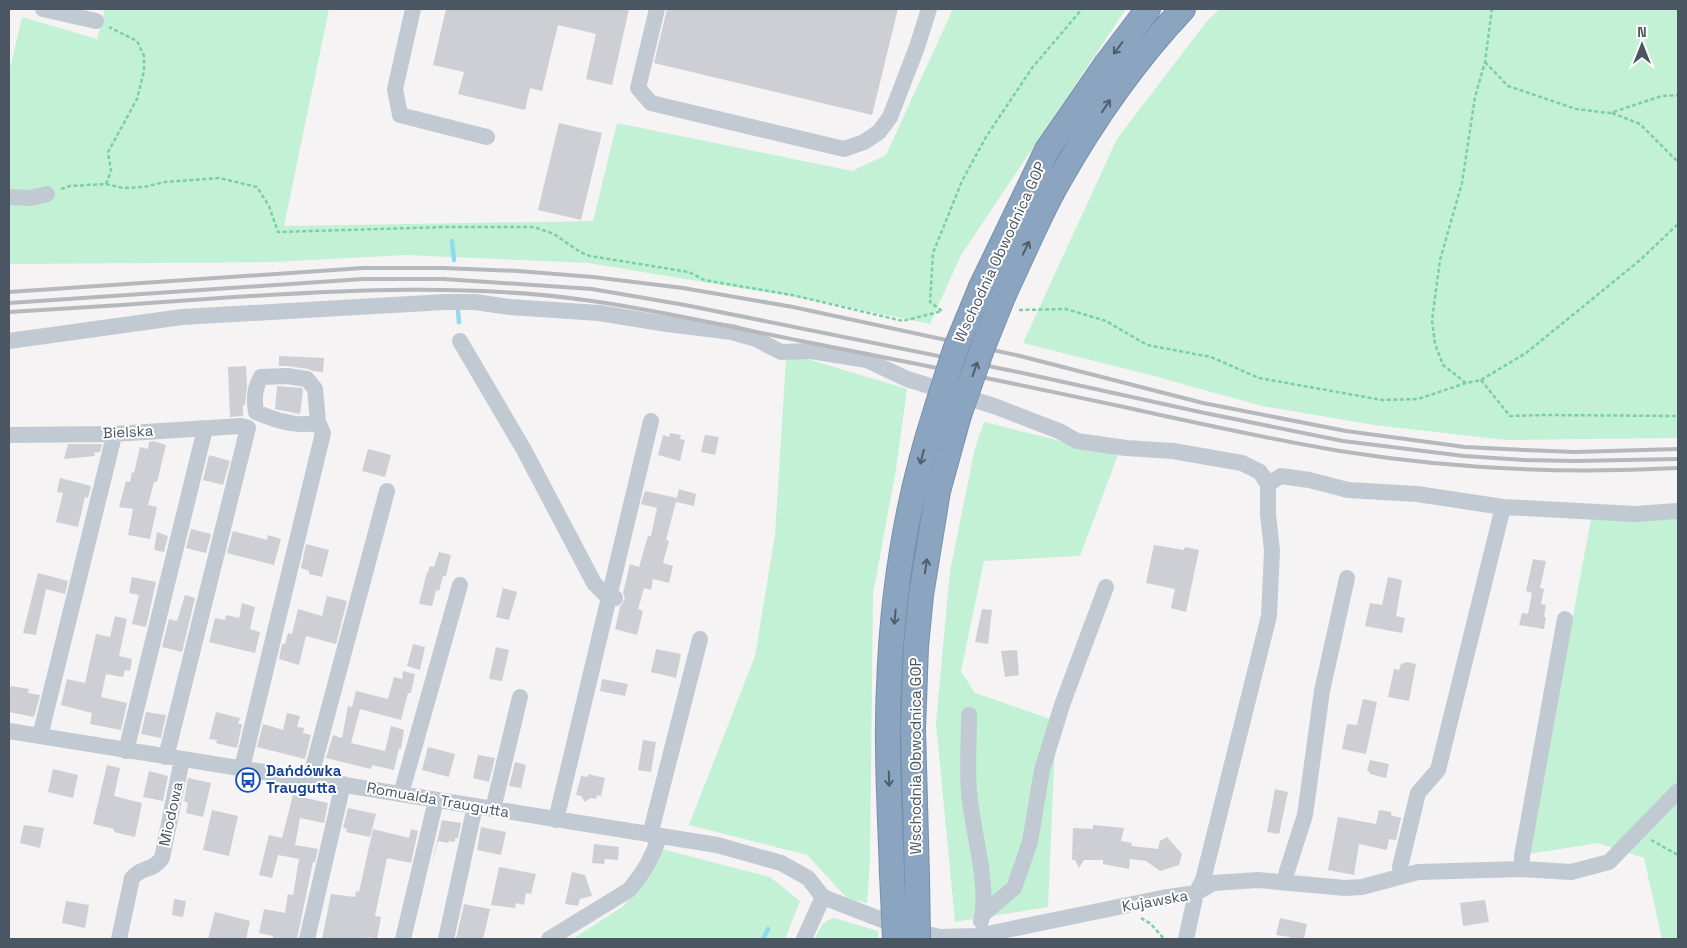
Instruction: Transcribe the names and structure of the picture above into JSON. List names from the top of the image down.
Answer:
{
  "streets": {
    "highway": ["Wschodnia Obwodnica GOP"],
    "street": [
      "Bielska",
      "Romualda Traugutta",
      "Miodowa",
      "Kujawska"
    ]
  },
  "crossings": [
    ["Bielska", "Miodowa"],
    ["Romualda Traugutta", "Miodowa"],
    ["Romualda Traugutta", "Kujawska"]
  ],
  "places": {
    "bus stop": ["Dańdówka Traugutta"]
  },
  "north": "top"
}
